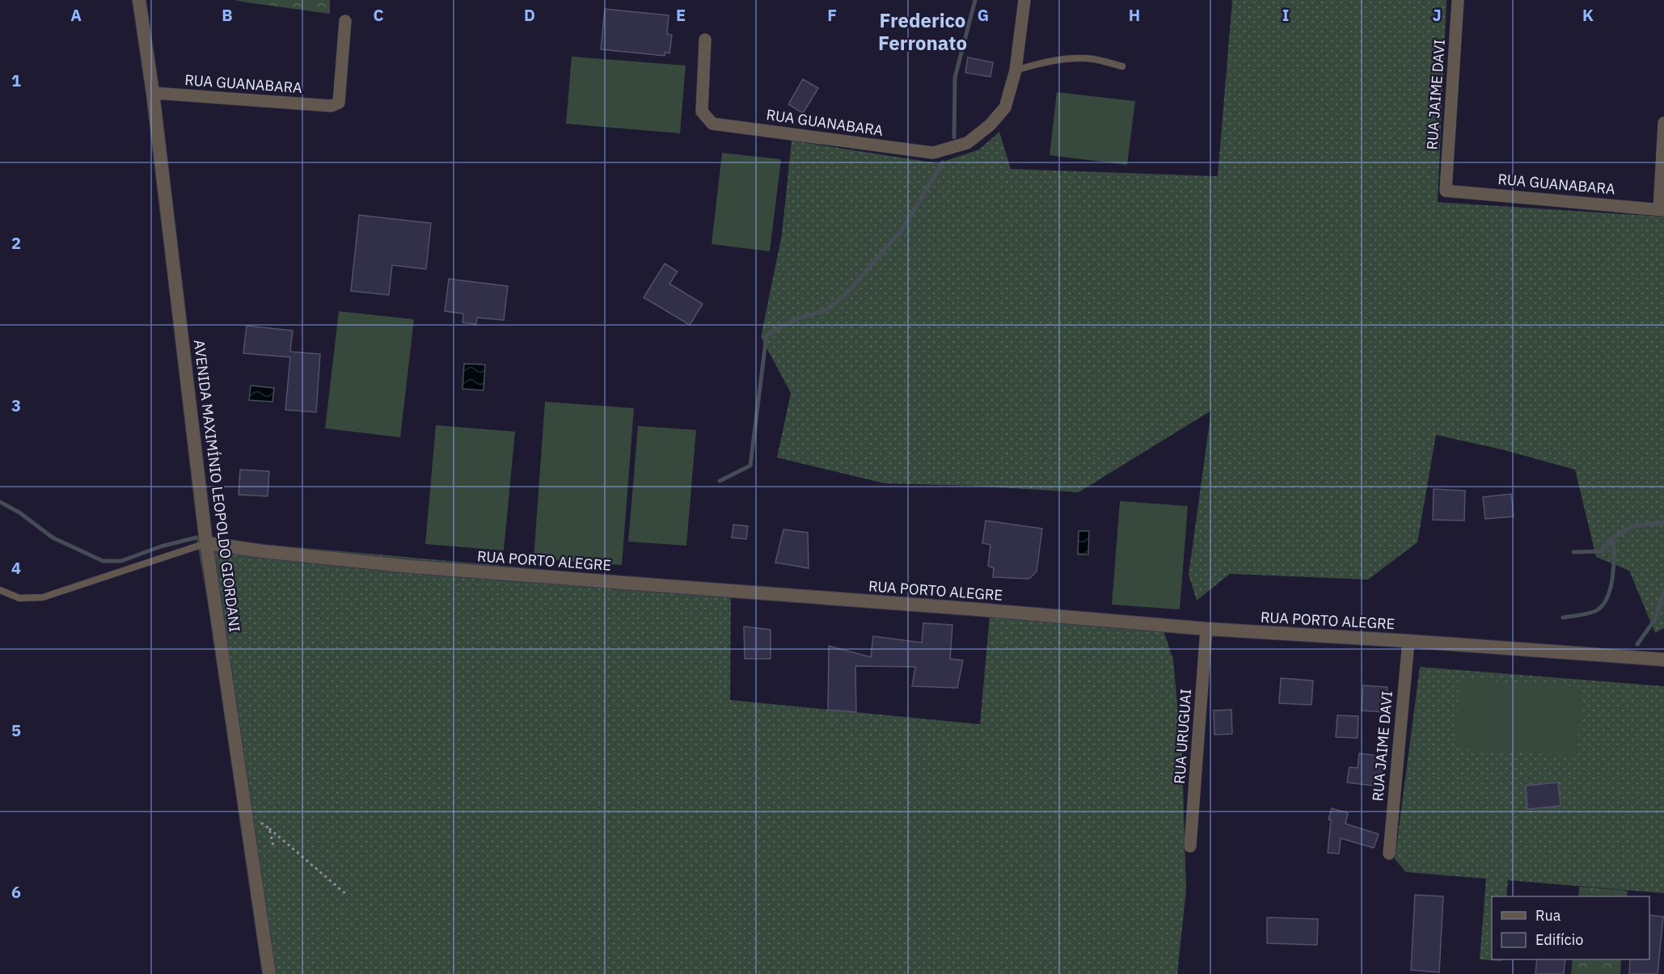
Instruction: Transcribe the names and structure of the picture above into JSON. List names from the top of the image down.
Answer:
{
  "streets": {
    "street": [
      "RUA GUANABARA",
      "RUA JAIME DAVI",
      "AVENIDA MAXIMÍNIO LEOPOLDO GIORDANI",
      "RUA PORTO ALEGRE",
      "RUA URUGUAI"
    ]
  },
  "crossings": [
    ["RUA GUANABARA", "RUA JAIME DAVI"],
    ["RUA GUANABARA", "AVENIDA MAXIMÍNIO LEOPOLDO GIORDANI"],
    ["RUA JAIME DAVI", "RUA PORTO ALEGRE"],
    ["AVENIDA MAXIMÍNIO LEOPOLDO GIORDANI", "RUA PORTO ALEGRE"],
    ["RUA PORTO ALEGRE", "RUA URUGUAI"]
  ],
  "districts": ["Frederico Ferronato"],
  "legend": ["Rua", "Edifício"],
  "grid": {
    "columns": [
      "A",
      "B",
      "C",
      "D",
      "E",
      "F",
      "G",
      "H",
      "I",
      "J",
      "K"
    ],
    "rows": [
      "1",
      "2",
      "3",
      "4",
      "5",
      "6"
    ]
  }
}
